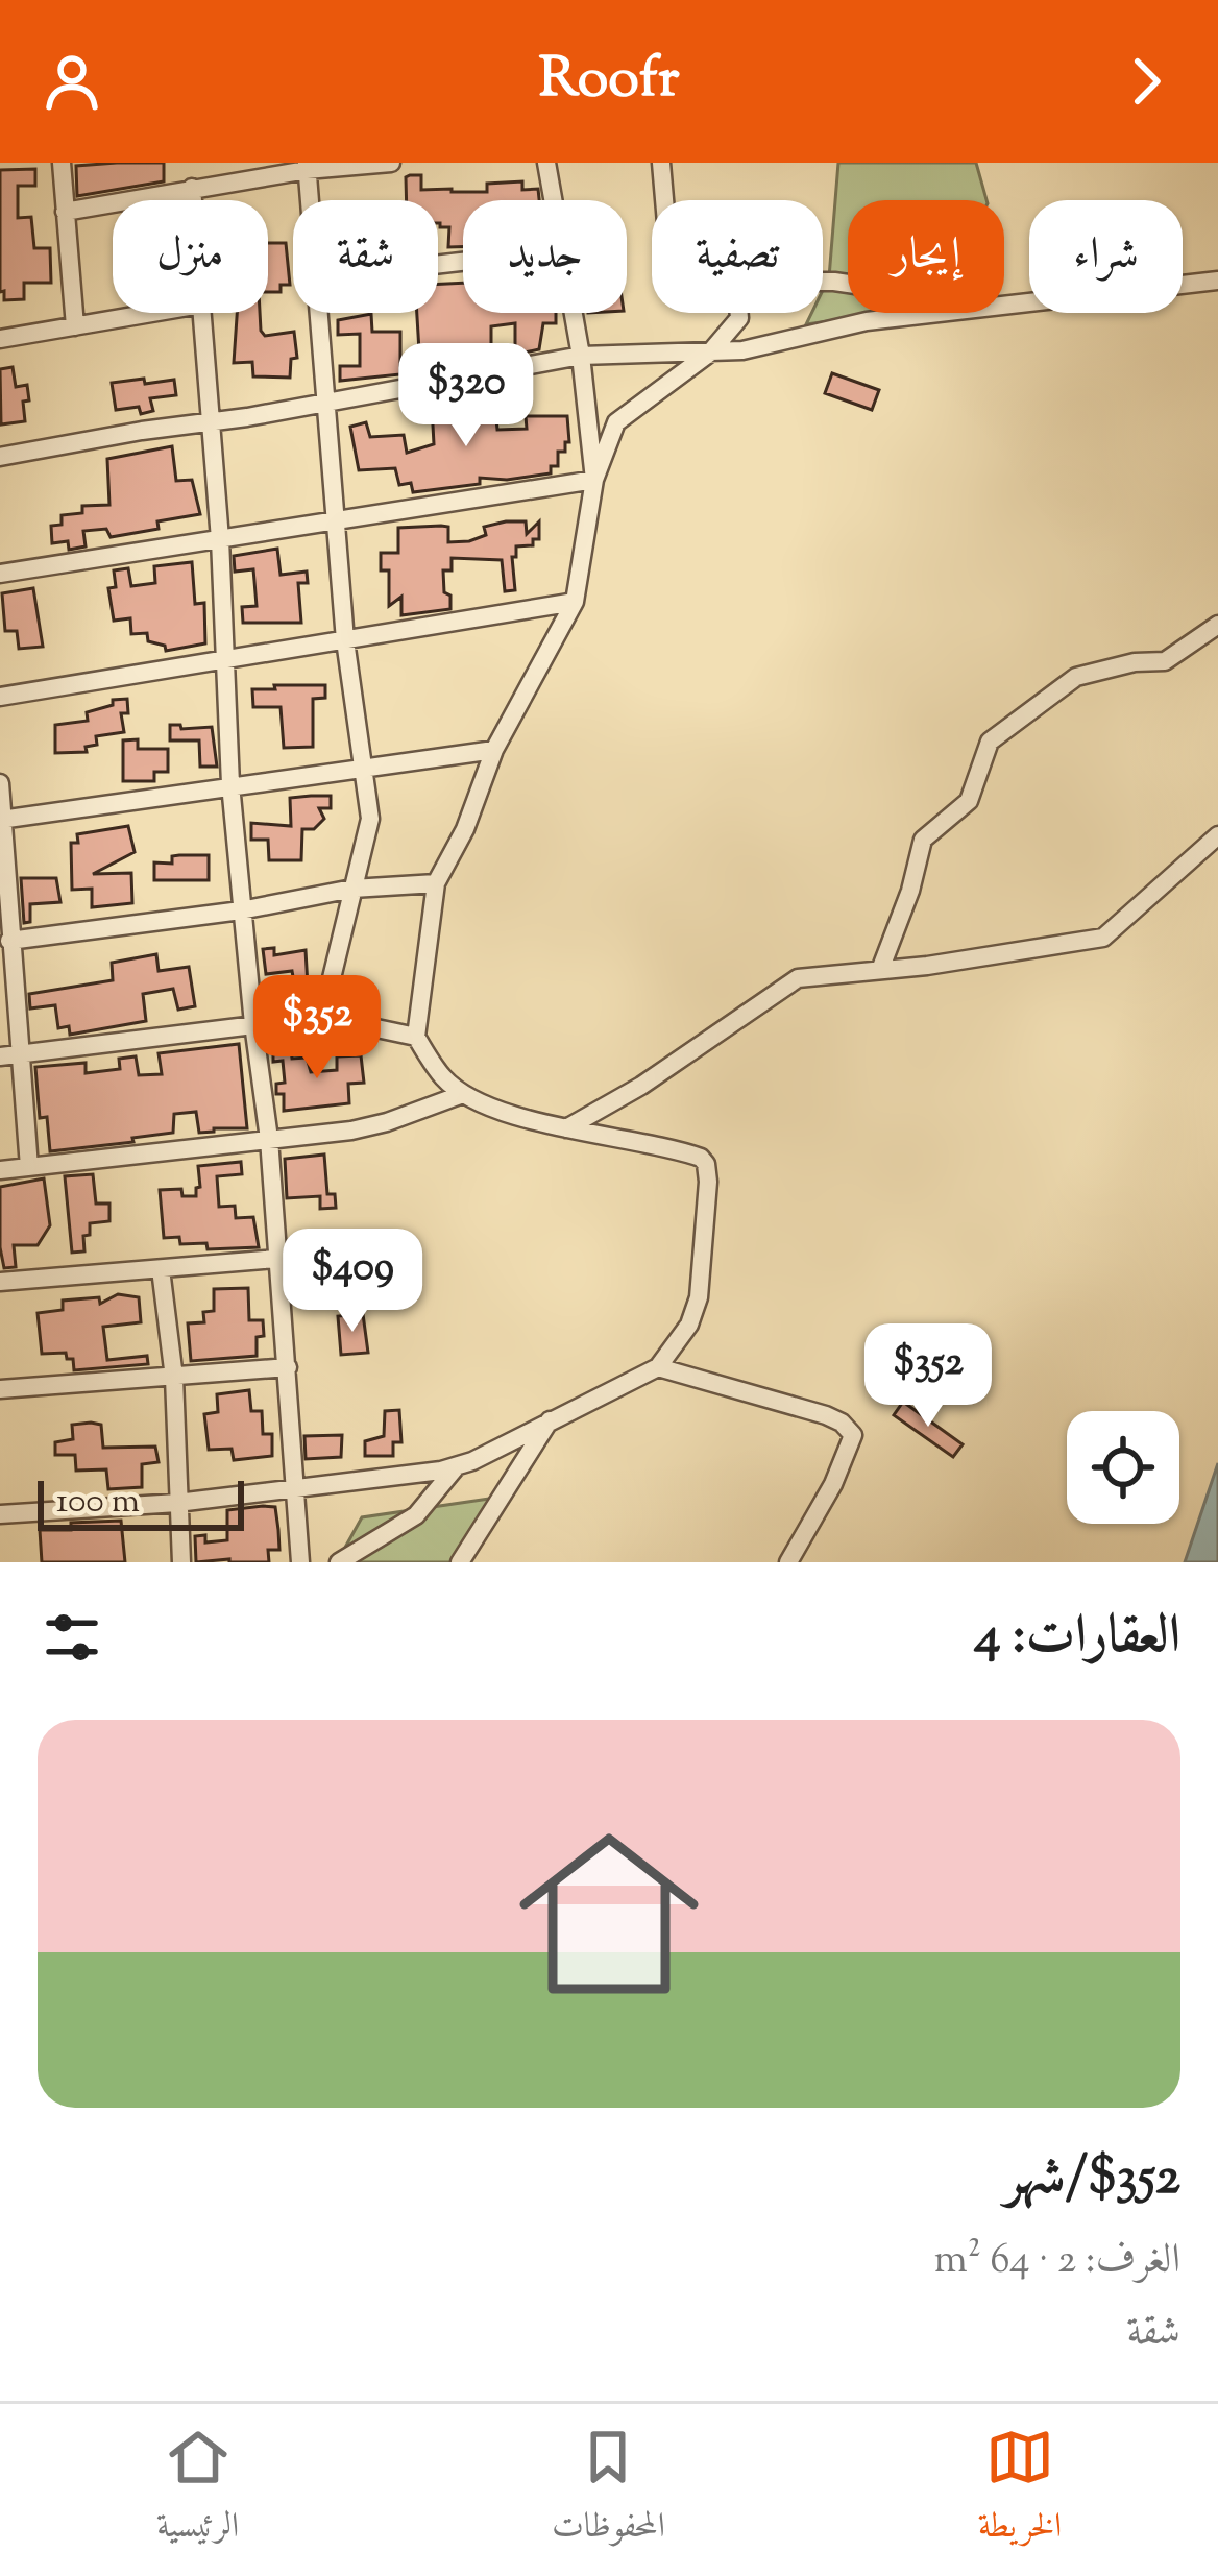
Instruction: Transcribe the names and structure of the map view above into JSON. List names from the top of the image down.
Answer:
{
  "scale_bar": "100 m",
  "page": {
    "header": "Roofr",
    "chip": [
      "شراء",
      "إيجار",
      "تصفية",
      "جديد",
      "شقة",
      "منزل"
    ],
    "price": [
      "$320",
      "$352",
      "$409",
      "$352"
    ],
    "scale": "100 m",
    "heading": "العقارات: 4",
    "list": [
      {
        "name": "$352/شهر",
        "note": "الغرف: 2 · 64 m² · شقة"
      }
    ],
    "tabs": ["الخريطة", "المحفوظات", "الرئيسية"]
  }
}
